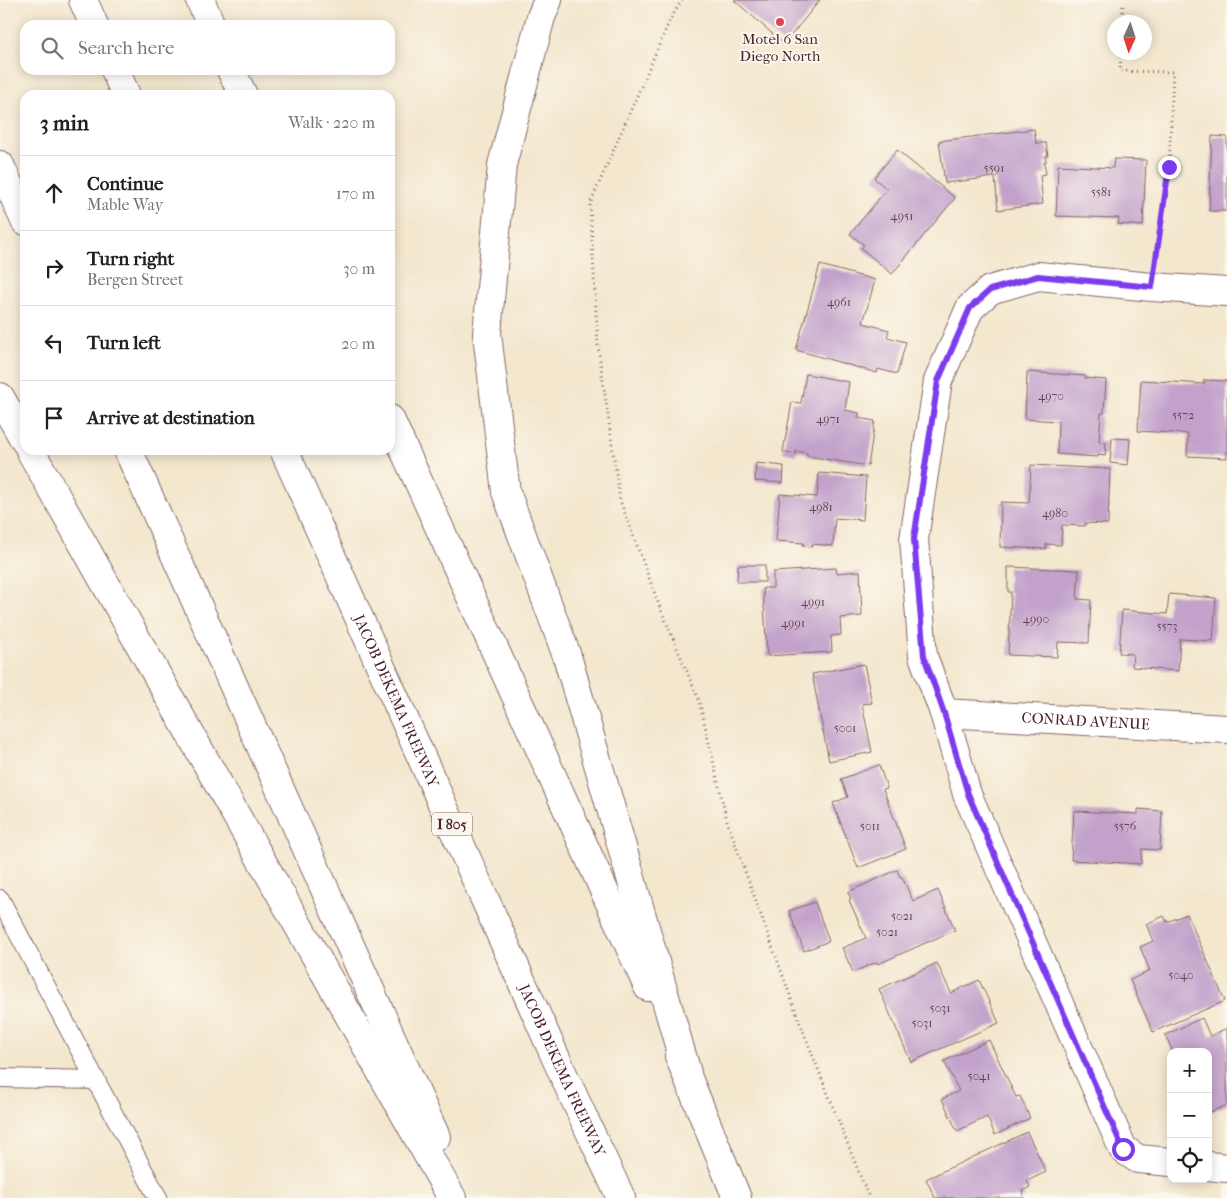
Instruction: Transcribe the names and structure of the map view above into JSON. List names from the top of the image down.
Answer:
{
  "streets": {
    "main road": ["JACOB DEKEMA FREEWAY", "CONRAD AVENUE", "I 805"]
  },
  "places": ["Motel 6 San Diego North"],
  "house_numbers": [
    "5591",
    "5581",
    "4951",
    "4961",
    "4970",
    "5572",
    "4971",
    "4981",
    "4980",
    "4991",
    "4990",
    "4991",
    "5573",
    "5001",
    "5011",
    "5576",
    "5021",
    "5021",
    "5040",
    "5031",
    "5031",
    "5041"
  ],
  "north": "bottom",
  "page": {
    "search": "Search here",
    "heading": ["3 min", "Walk · 220 m"],
    "list": [
      ["Continue", "Mable Way", "170 m"],
      ["Turn right", "Bergen Street", "30 m"],
      ["Turn left", "20 m"],
      "Arrive at destination"
    ],
    "map_buttons": ["+", "−"]
  }
}
